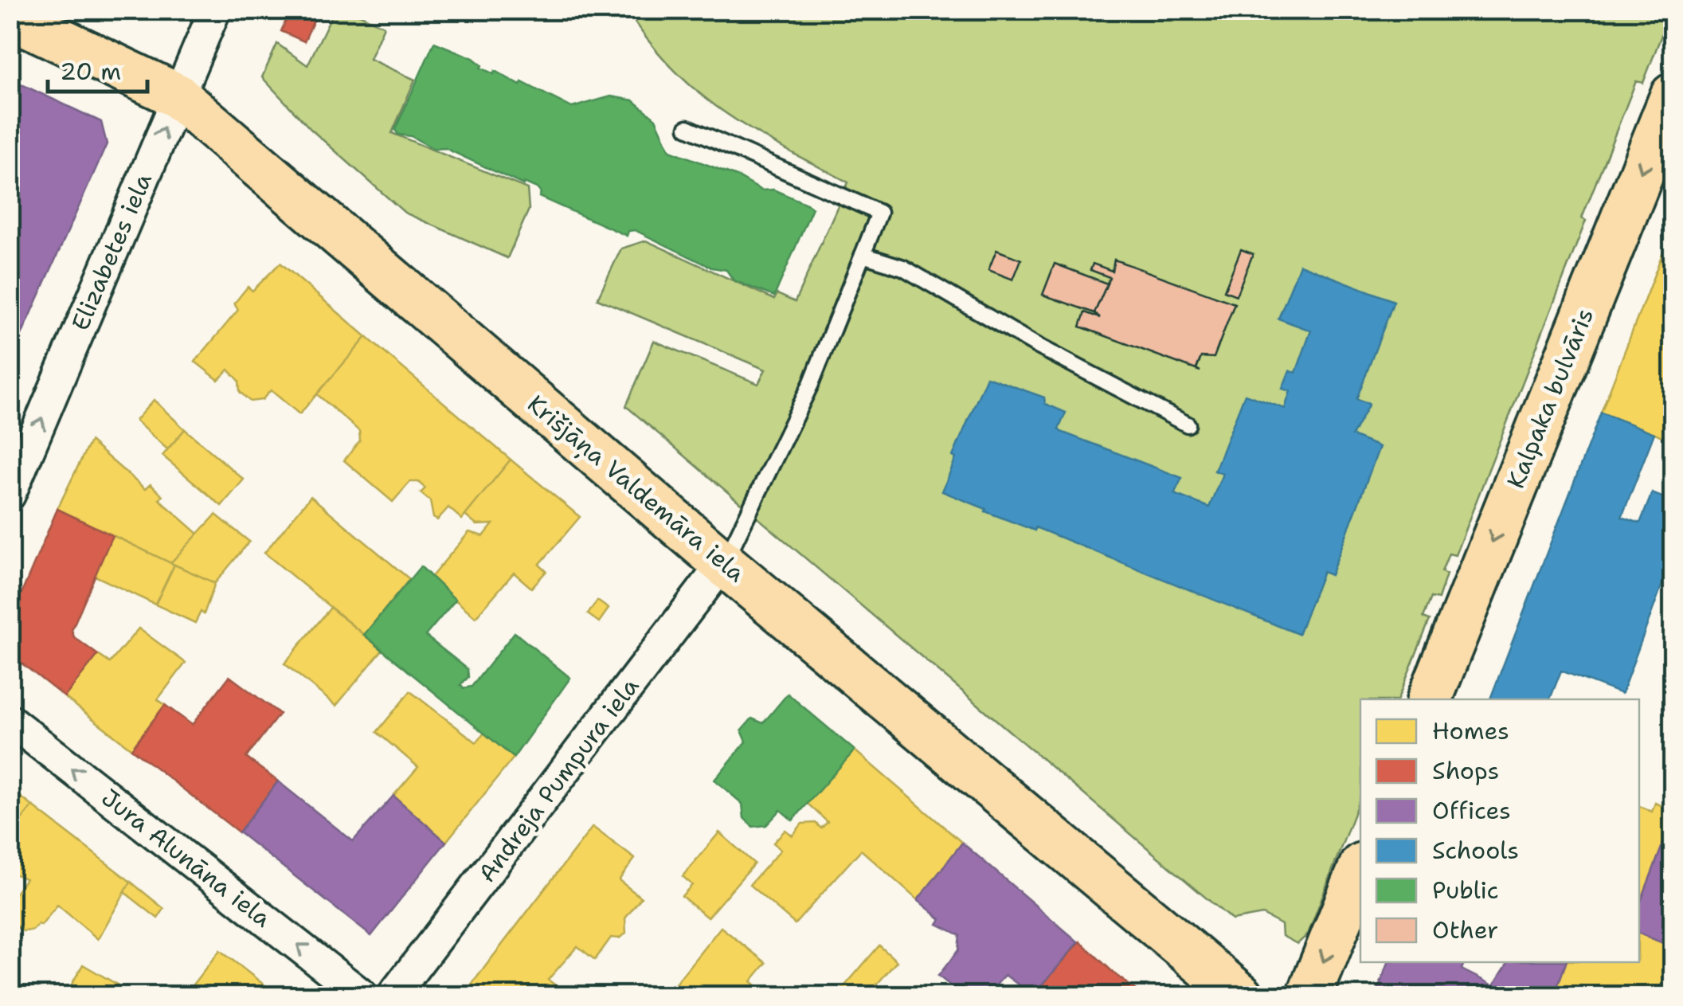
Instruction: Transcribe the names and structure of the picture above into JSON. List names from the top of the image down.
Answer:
{
  "streets": {
    "main road": ["Kalpaka bulvāris", "Krišjāņa Valdemāra iela"],
    "street": ["Elizabetes iela", "Andreja Pumpura iela", "Jura Alunāna iela"]
  },
  "crossings": [
    ["Elizabetes iela", "Krišjāņa Valdemāra iela"],
    ["Krišjāņa Valdemāra iela", "Andreja Pumpura iela"]
  ],
  "one_way": ["Elizabetes iela", "Kalpaka bulvāris", "Jura Alunāna iela"],
  "legend": [
    "Homes",
    "Shops",
    "Offices",
    "Schools",
    "Public",
    "Other"
  ],
  "scale_bar": "20 m"
}
